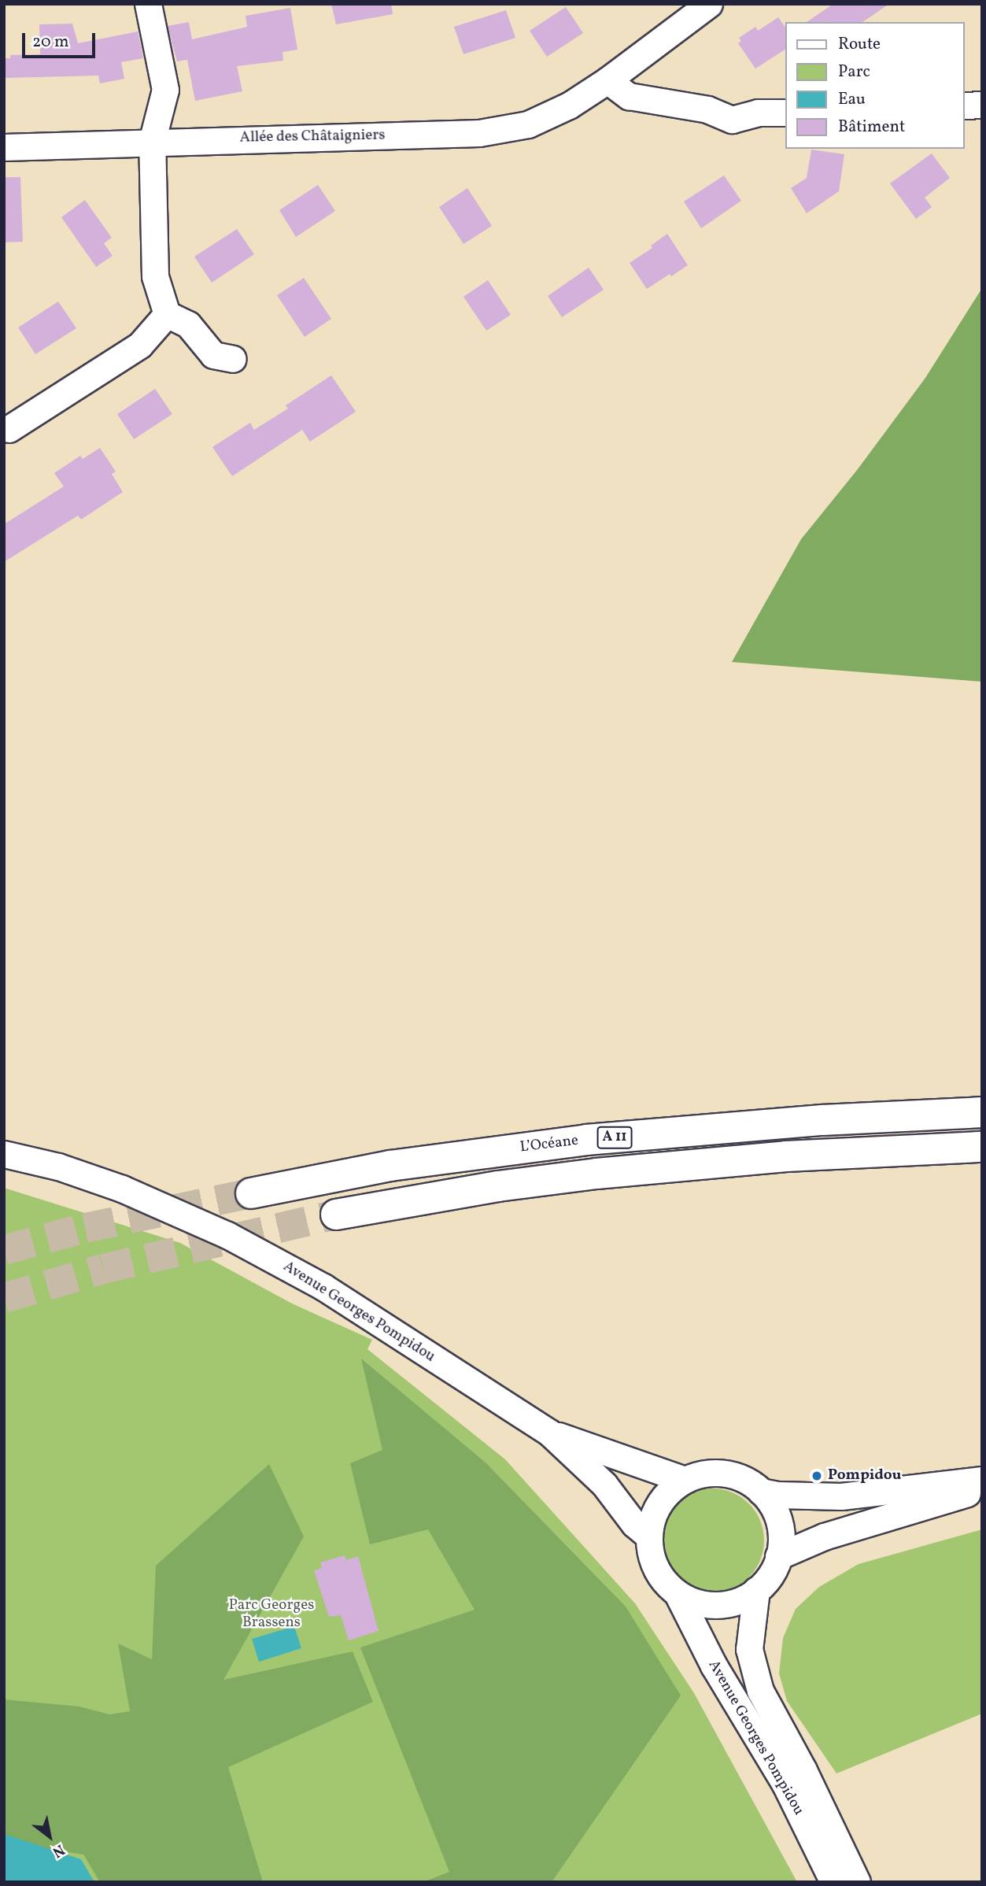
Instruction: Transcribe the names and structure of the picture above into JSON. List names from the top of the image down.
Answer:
{
  "streets": {
    "highway": ["A 11", "L’Océane"],
    "street": ["Allée des Châtaigniers", "Avenue Georges Pompidou"]
  },
  "parks": ["Parc Georges Brassens"],
  "places": ["Pompidou"],
  "legend": [
    "Route",
    "Parc",
    "Eau",
    "Bâtiment"
  ],
  "scale_bar": "20 m",
  "north": "bottom right"
}
